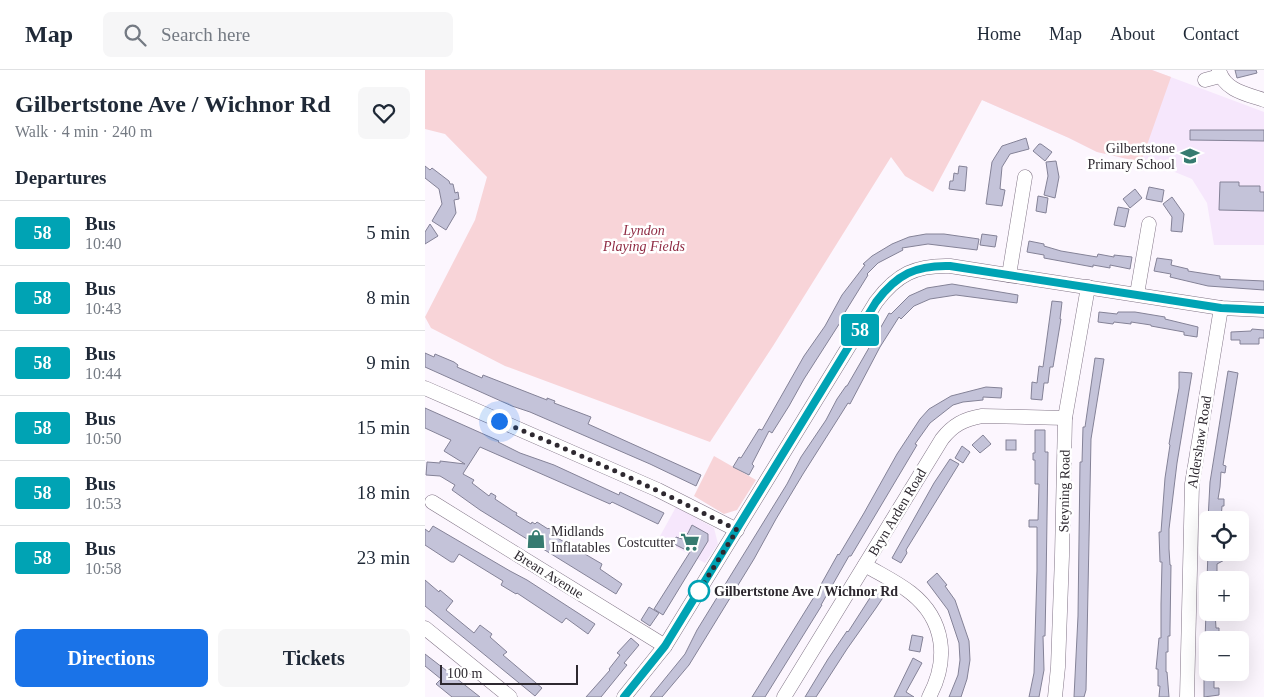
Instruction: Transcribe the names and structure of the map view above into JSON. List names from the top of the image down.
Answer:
{
  "streets": {
    "street": [
      "Aldershaw Road",
      "Steyning Road",
      "Bryn Arden Road",
      "Brean Avenue"
    ]
  },
  "crossings": [
    ["Steyning Road", "Bryn Arden Road"]
  ],
  "parks": ["Lyndon Playing Fields"],
  "places": {
    "school or university": ["Gilbertstone Primary School"],
    "shop": ["Midlands Inflatables"],
    "supermarket": ["Costcutter"],
    "other": ["Gilbertstone Ave / Wichnor Rd"]
  },
  "lines": ["bus line 58"],
  "scale_bar": "100 m",
  "page": {
    "header": "Map",
    "search": "Search here",
    "nav": [
      "Home",
      "Map",
      "About",
      "Contact"
    ],
    "heading": [
      ["Gilbertstone Ave / Wichnor Rd", "Walk · 4 min · 240 m"],
      "Departures"
    ],
    "on_map": "58",
    "list": [
      {
        "mark": "58",
        "name": "Bus",
        "note": "10:40",
        "value": "5 min"
      },
      {
        "mark": "58",
        "name": "Bus",
        "note": "10:43",
        "value": "8 min"
      },
      {
        "mark": "58",
        "name": "Bus",
        "note": "10:44",
        "value": "9 min"
      },
      {
        "mark": "58",
        "name": "Bus",
        "note": "10:50",
        "value": "15 min"
      },
      {
        "mark": "58",
        "name": "Bus",
        "note": "10:53",
        "value": "18 min"
      },
      {
        "mark": "58",
        "name": "Bus",
        "note": "10:58",
        "value": "23 min"
      }
    ],
    "map_buttons": ["+", "−"],
    "buttons": ["Directions", "Tickets"],
    "scale": "100 m"
  }
}
